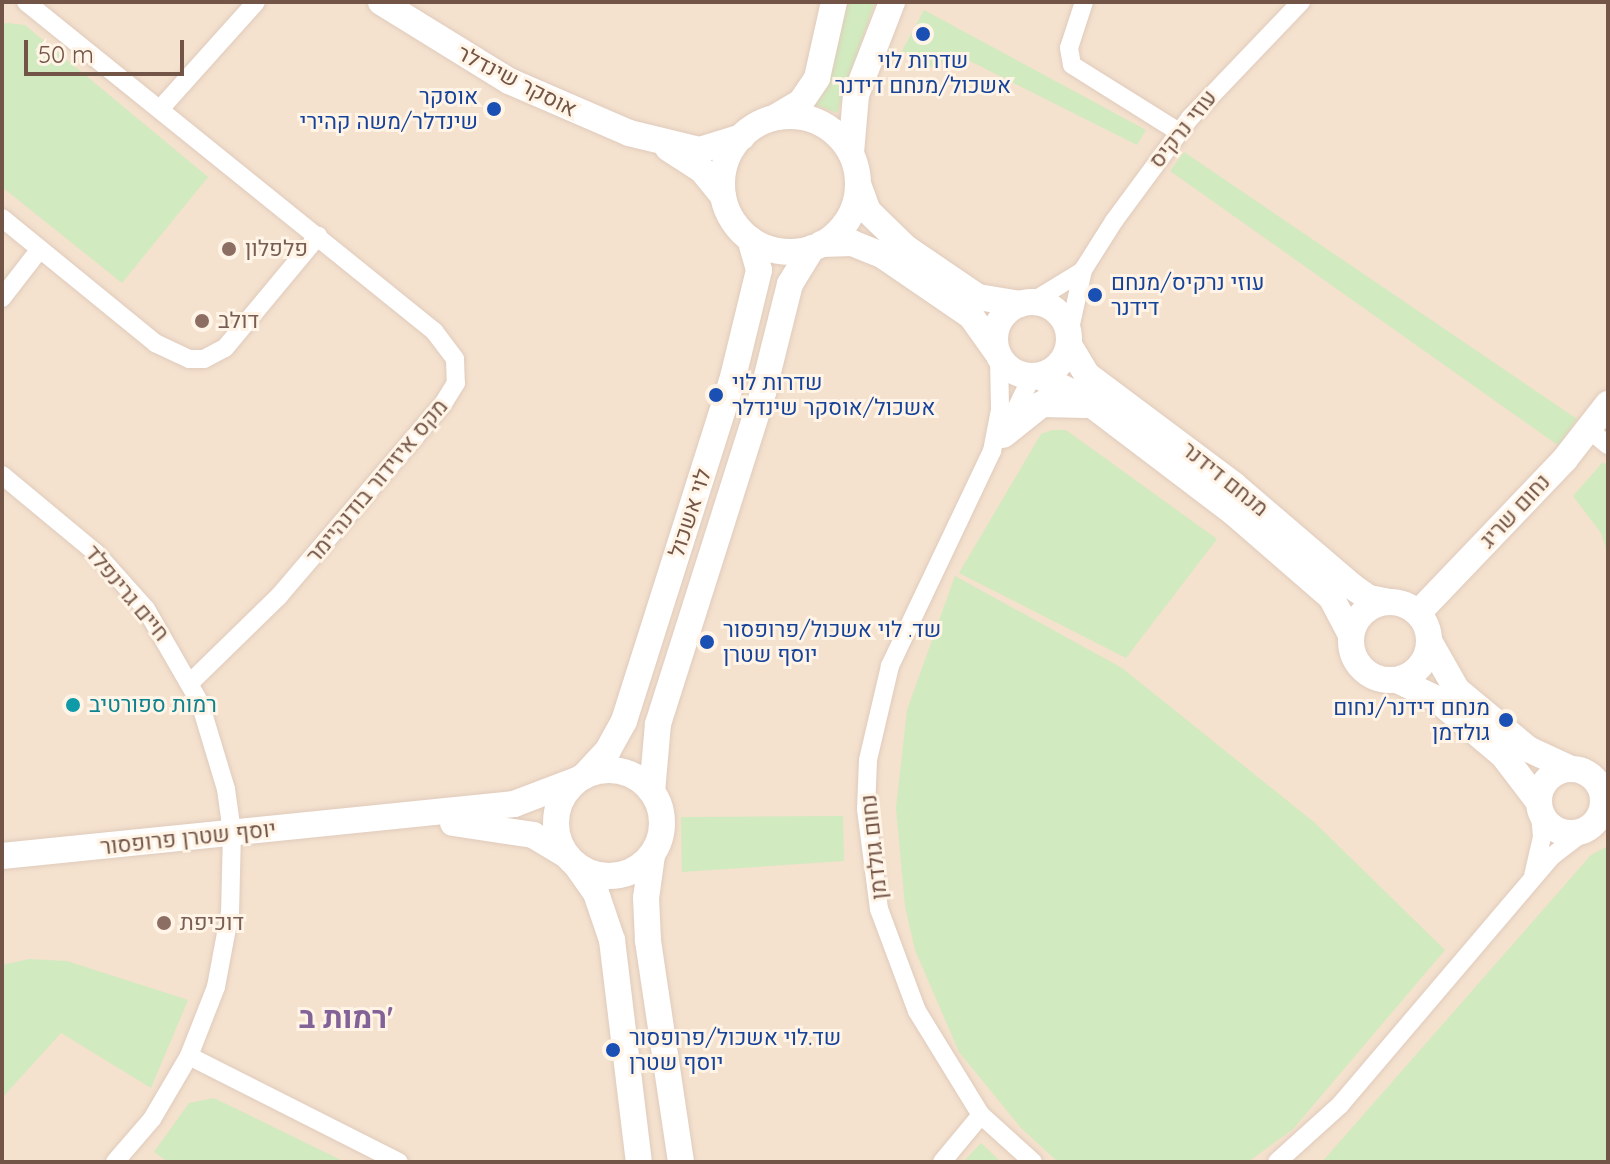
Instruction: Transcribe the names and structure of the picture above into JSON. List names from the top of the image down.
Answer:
{
  "streets": {
    "street": [
      "אוסקר שינדלר",
      "עוזי נרקיס",
      "מנחם דידנר",
      "מקס איזידור בודנהיימר",
      "נחום שריג",
      "לוי אשכול",
      "חיים גרינפלד",
      "יוסף שטרן פרופסור",
      "נחום גולדמן"
    ]
  },
  "crossings": [
    ["אוסקר שינדלר", "לוי אשכול"],
    ["עוזי נרקיס", "מנחם דידנר"],
    ["עוזי נרקיס", "נחום גולדמן"],
    ["מנחם דידנר", "נחום שריג"],
    ["מנחם דידנר", "נחום גולדמן"],
    ["מקס איזידור בודנהיימר", "חיים גרינפלד"],
    ["חיים גרינפלד", "יוסף שטרן פרופסור"]
  ],
  "districts": ["רמות ב'"],
  "places": [
    "שדרות לוי אשכול/מנחם דידנר",
    "אוסקר שינדלר/משה קהירי",
    "פלפלון",
    "עוזי נרקיס/מנחם דידנר",
    "דולב",
    "שדרות לוי אשכול/אוסקר שינדלר",
    "שד. לוי אשכול/פרופסור יוסף שטרן",
    "רמות ספורטיב",
    "מנחם דידנר/נחום גולדמן",
    "דוכיפת",
    "שד.לוי אשכול/פרופסור יוסף שטרן"
  ],
  "scale_bar": "50 m"
}
